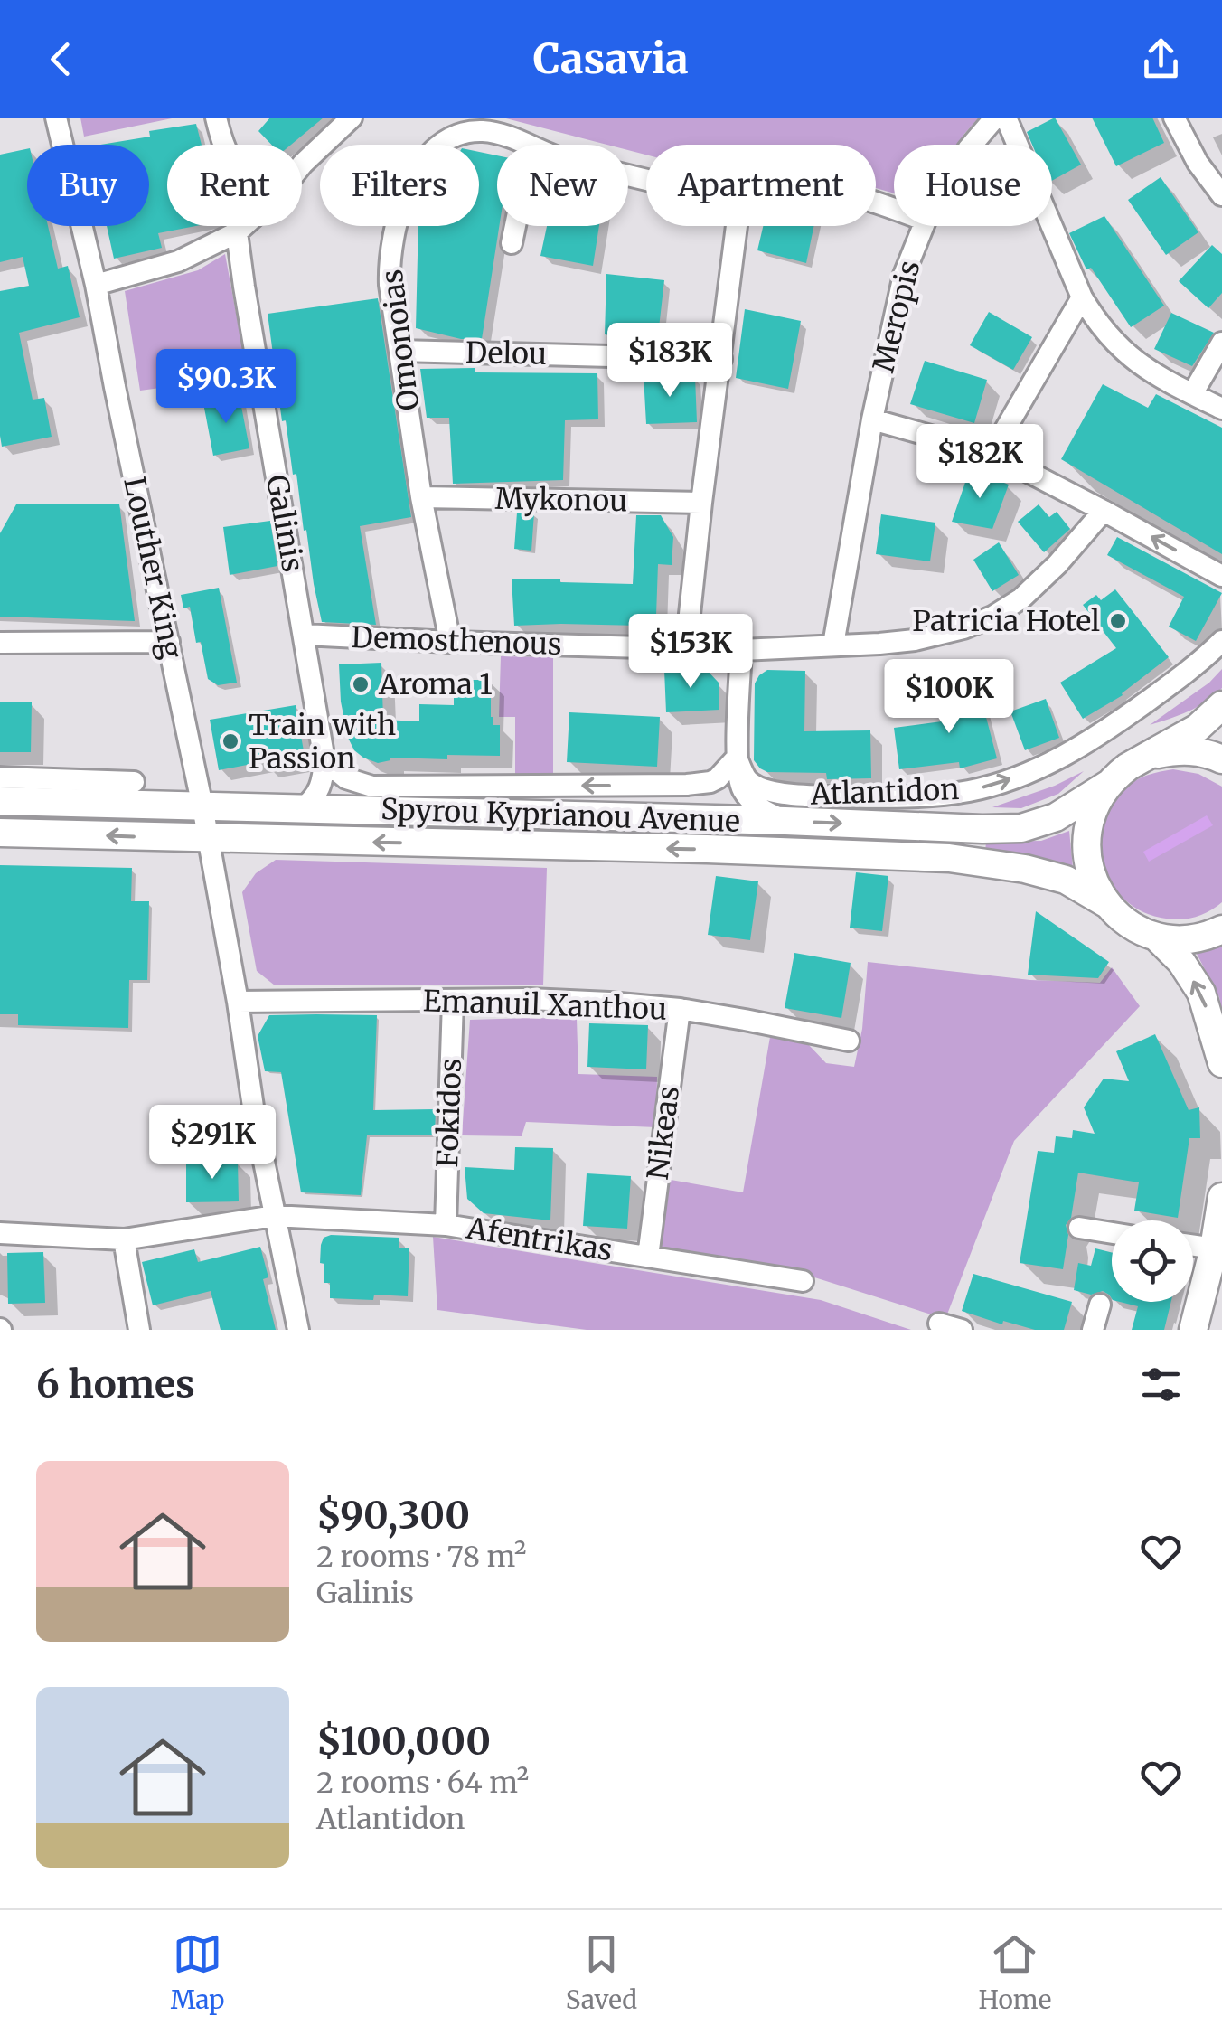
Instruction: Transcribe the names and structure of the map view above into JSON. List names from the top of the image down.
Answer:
{
  "streets": {
    "main road": ["Spyrou Kyprianou Avenue"],
    "street": [
      "Meropis",
      "Omonoias",
      "Delou",
      "Mykonou",
      "Galinis",
      "Louther King",
      "Demosthenous",
      "Atlantidon",
      "Emanuil Xanthou",
      "Fokidos",
      "Nikeas",
      "Afentrikas"
    ]
  },
  "crossings": [
    ["Meropis", "Demosthenous"],
    ["Omonoias", "Delou"],
    ["Omonoias", "Mykonou"],
    ["Omonoias", "Demosthenous"],
    ["Galinis", "Demosthenous"],
    ["Galinis", "Spyrou Kyprianou Avenue"],
    ["Louther King", "Spyrou Kyprianou Avenue"],
    ["Louther King", "Emanuil Xanthou"],
    ["Louther King", "Afentrikas"],
    ["Demosthenous", "Atlantidon"],
    ["Atlantidon", "Spyrou Kyprianou Avenue"],
    ["Emanuil Xanthou", "Fokidos"],
    ["Emanuil Xanthou", "Nikeas"],
    ["Fokidos", "Afentrikas"],
    ["Nikeas", "Afentrikas"]
  ],
  "one_way": ["Atlantidon"],
  "places": ["Patricia Hotel", "Aroma 1", "Train with Passion"],
  "page": {
    "header": "Casavia",
    "chip": [
      "Buy",
      "Rent",
      "Filters",
      "New",
      "Apartment",
      "House"
    ],
    "price": [
      "$183K",
      "$90.3K",
      "$182K",
      "$153K",
      "$100K",
      "$291K"
    ],
    "heading": "6 homes",
    "list": [
      {
        "name": "$90,300",
        "note": "2 rooms · 78 m² · Galinis"
      },
      {
        "name": "$100,000",
        "note": "2 rooms · 64 m² · Atlantidon"
      }
    ],
    "tabs": ["Map", "Saved", "Home"]
  }
}
